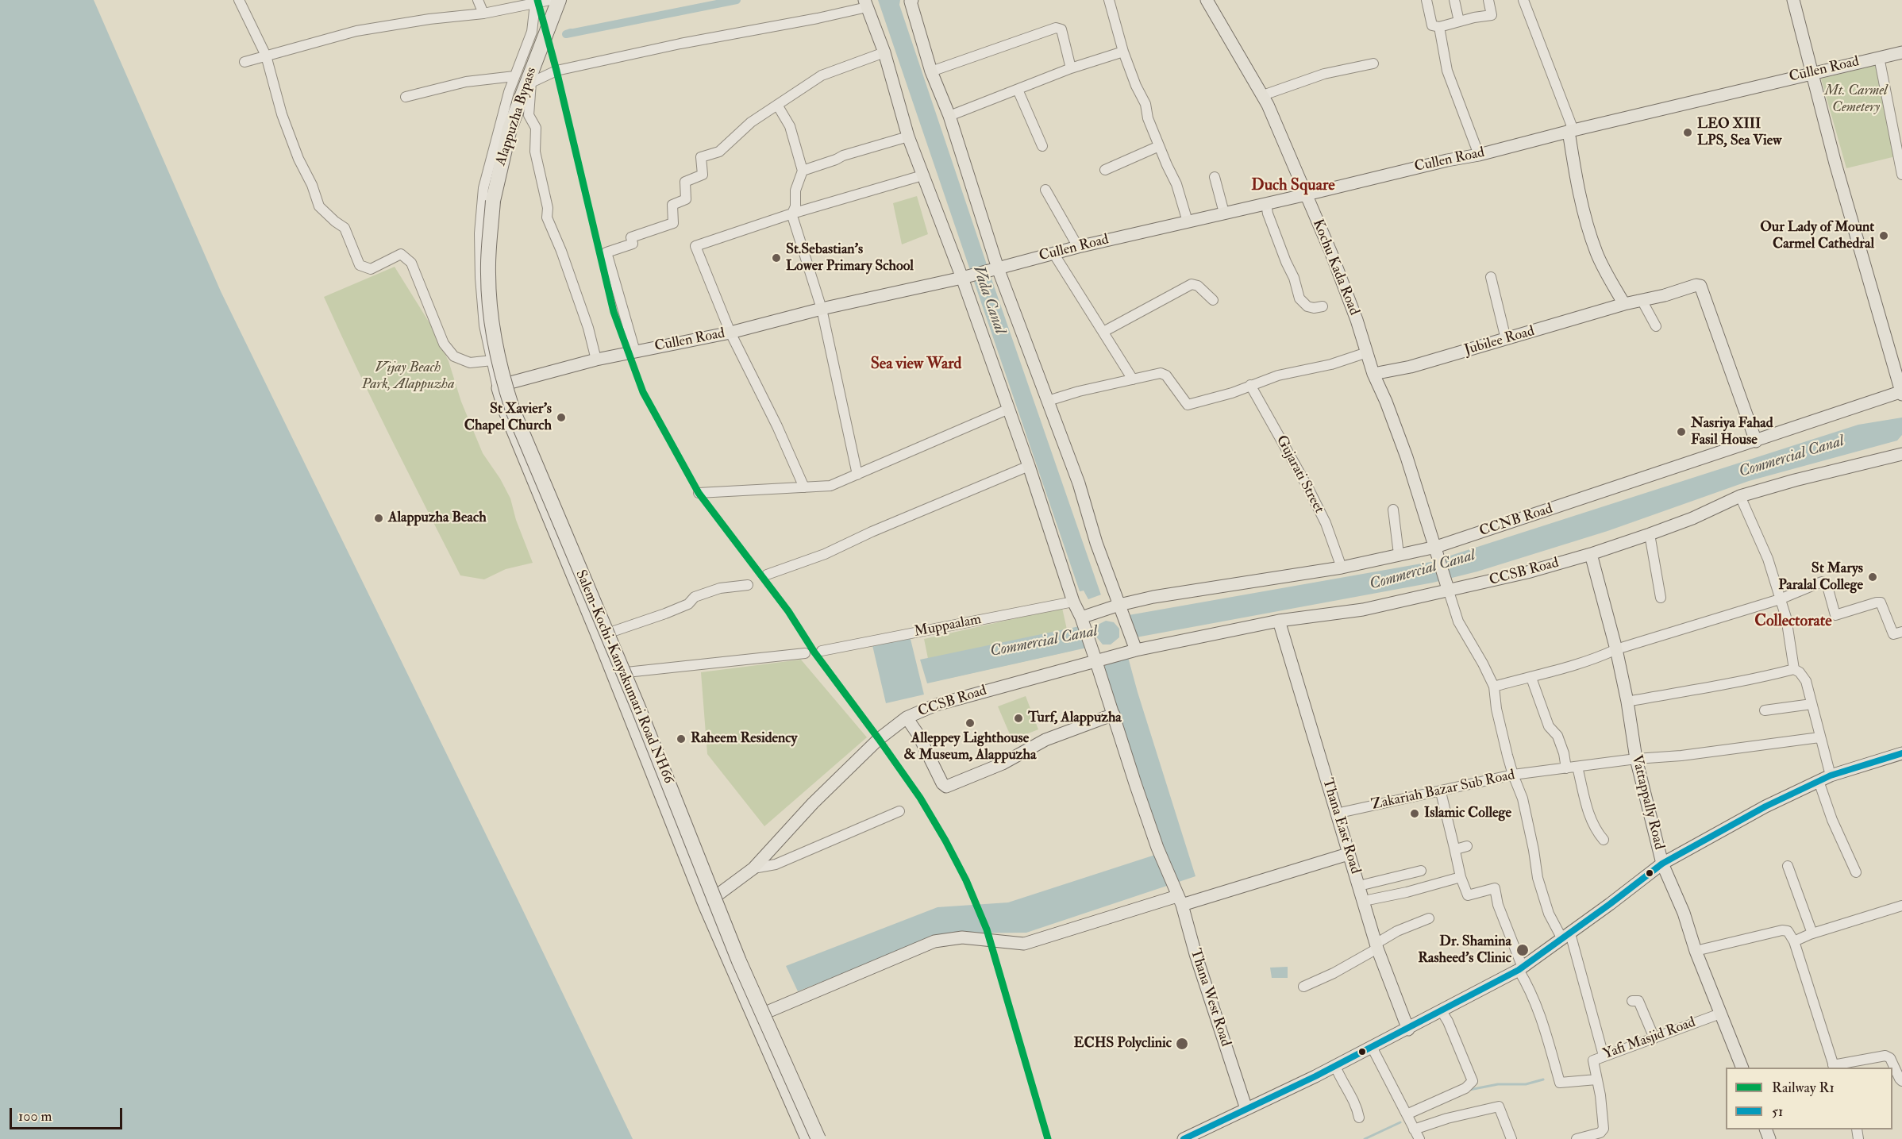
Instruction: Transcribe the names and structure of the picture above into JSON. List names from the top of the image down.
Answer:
{
  "streets": {
    "highway": ["Alappuzha Bypass", "Salem-Kochi-Kanyakumari Road NH66"],
    "main road": [
      "Cullen Road",
      "Kochu Kada Road",
      "Jubilee Road",
      "CCNB Road",
      "CCSB Road",
      "Vattappally Road",
      "Thana East Road",
      "Thana West Road"
    ],
    "street": [
      "Gujarati Street",
      "Muppaalam",
      "Zakariah Bazar Sub Road",
      "Yafi Masjid Road"
    ]
  },
  "crossings": [
    ["Cullen Road", "Kochu Kada Road"],
    ["Alappuzha Bypass", "Salem-Kochi-Kanyakumari Road NH66"],
    ["Kochu Kada Road", "Jubilee Road"],
    ["Kochu Kada Road", "CCNB Road"],
    ["Kochu Kada Road", "CCSB Road"],
    ["Jubilee Road", "CCNB Road"],
    ["Gujarati Street", "CCNB Road"],
    ["CCSB Road", "Vattappally Road"],
    ["CCSB Road", "Thana East Road"],
    ["Zakariah Bazar Sub Road", "Vattappally Road"],
    ["Zakariah Bazar Sub Road", "Thana East Road"],
    ["Vattappally Road", "Yafi Masjid Road"]
  ],
  "districts": ["Duch Square", "Sea view Ward", "Collectorate"],
  "water": ["Vada Canal", "Commercial Canal"],
  "parks": ["Mt. Carmel Cemetery", "Vijay Beach Park, Alappuzha"],
  "places": [
    "LEO XIII LPS, Sea View",
    "Our Lady of Mount Carmel Cathedral",
    "St.Sebastian's Lower Primary School",
    "St Xavier's Chapel Church",
    "Nasriya Fahad Fasil House",
    "Alappuzha Beach",
    "St Marys Paralal College",
    "Turf, Alappuzha",
    "Alleppey Lighthouse & Museum, Alappuzha",
    "Raheem Residency",
    "Islamic College",
    "Dr. Shamina Rasheed's Clinic",
    "ECHS Polyclinic"
  ],
  "lines": ["rail line R1", "transit line 51"],
  "legend": ["Railway R1", "51"],
  "scale_bar": "100 m"
}
